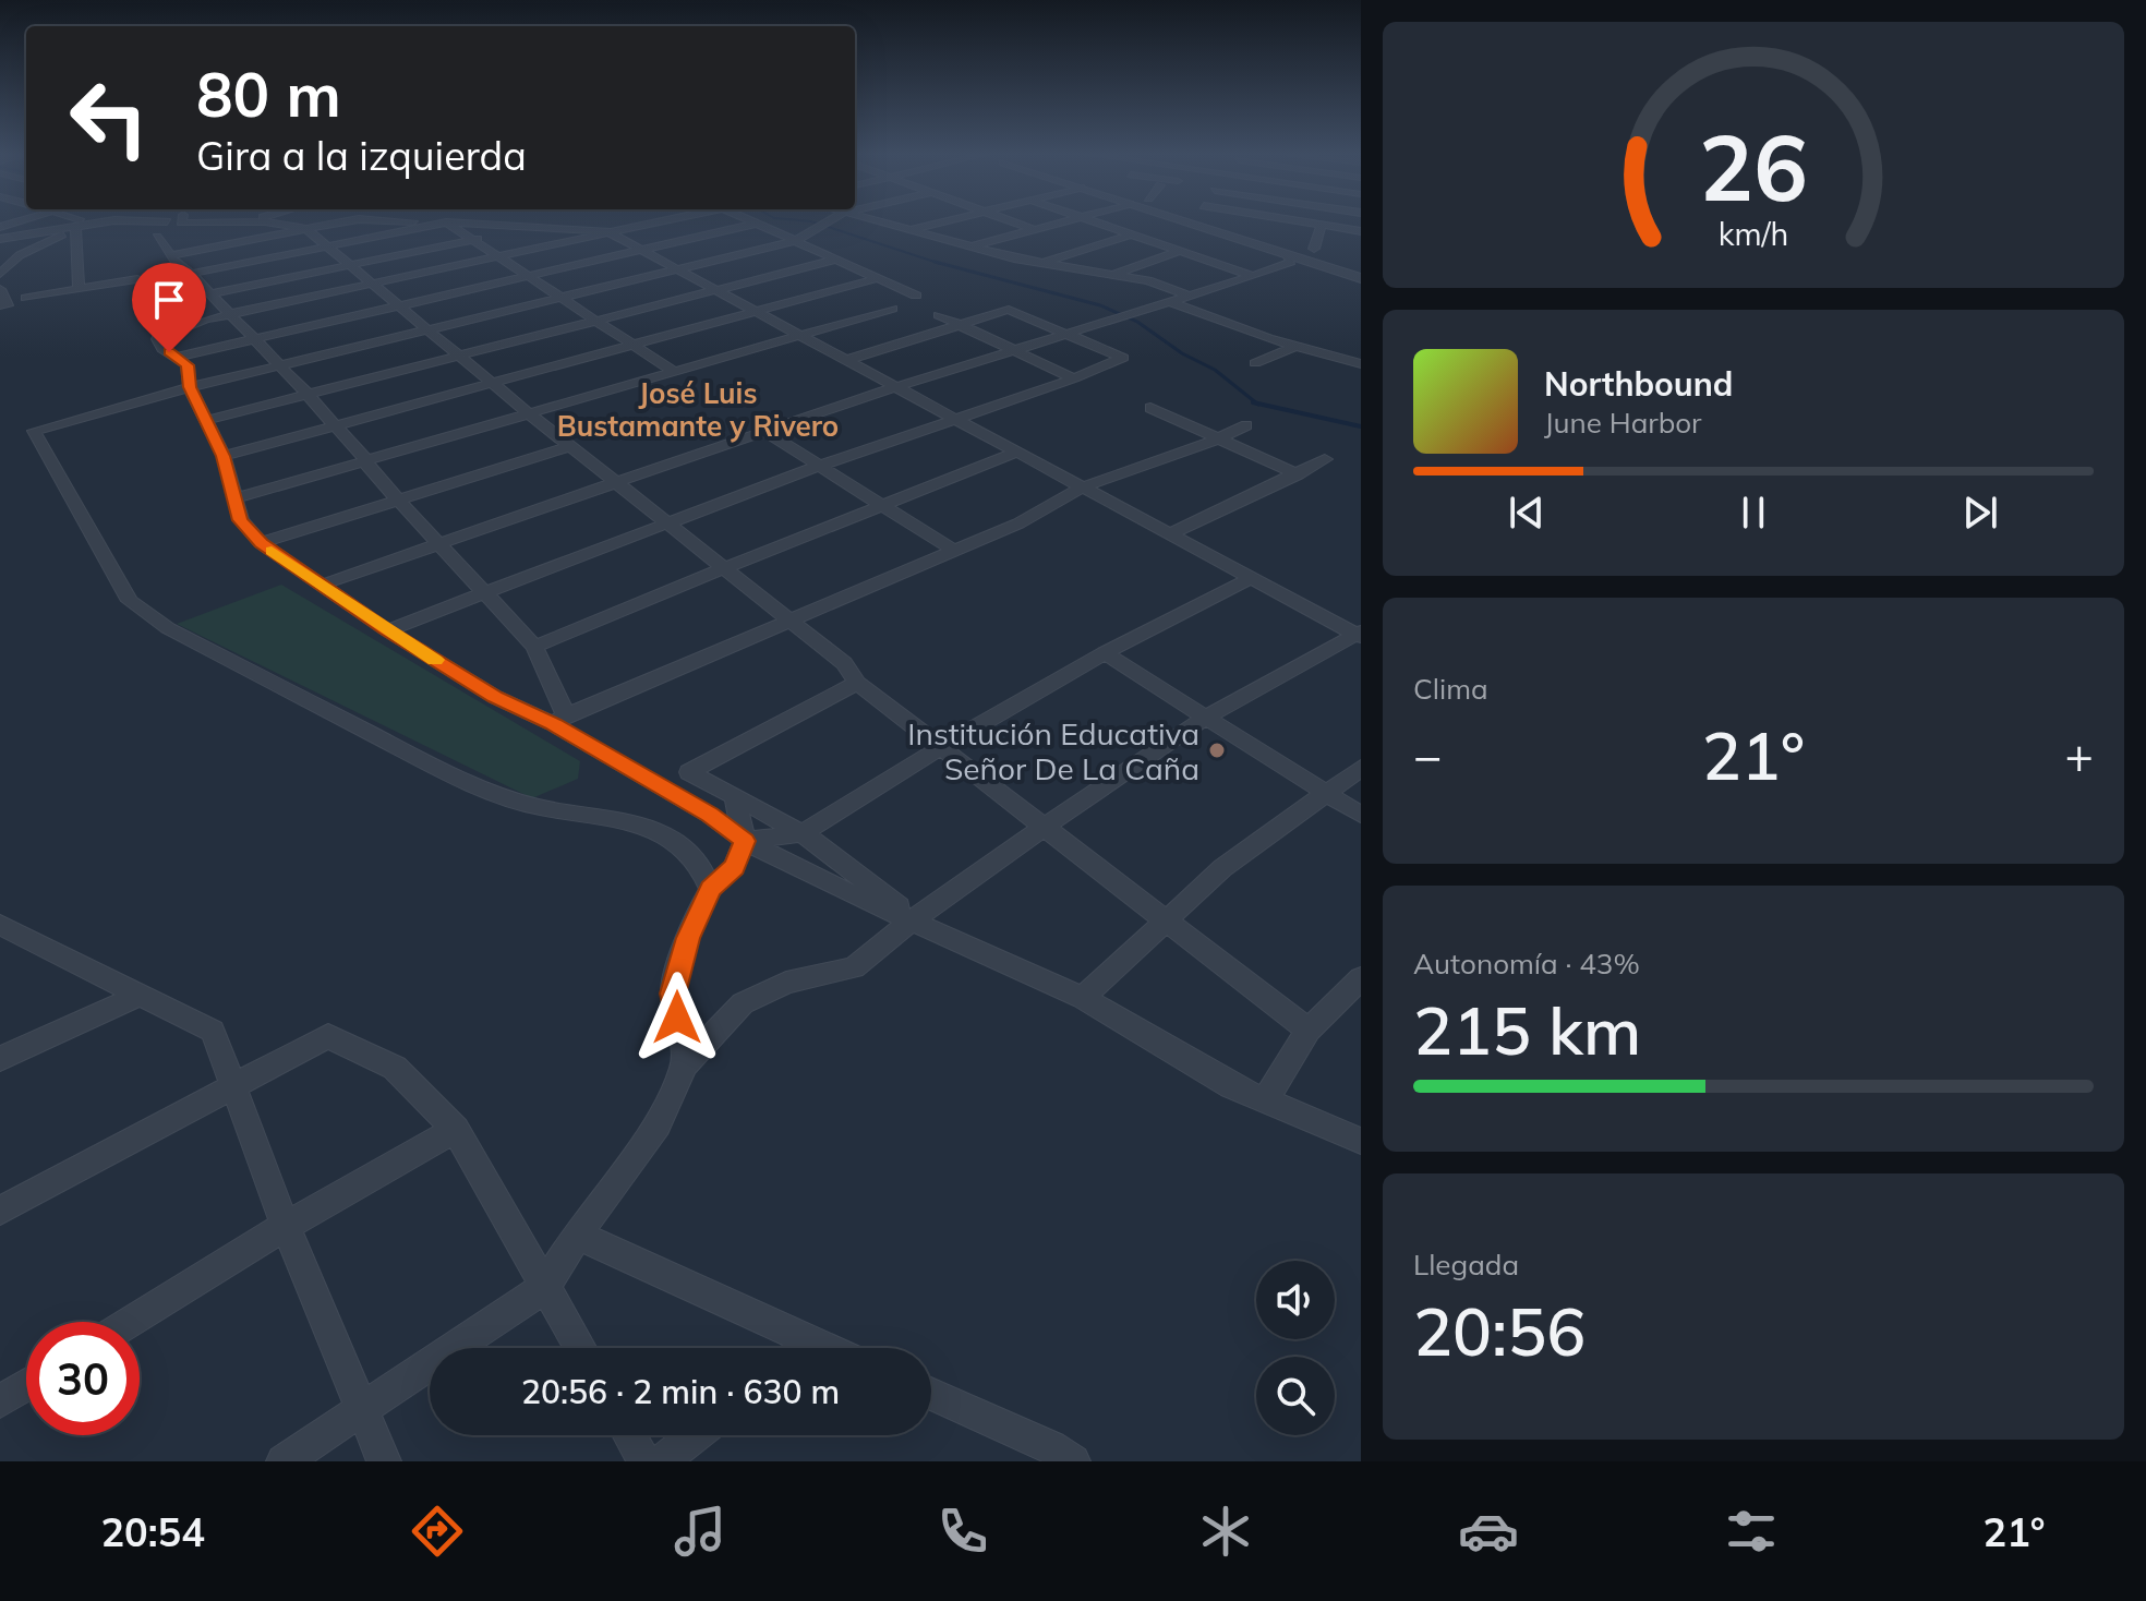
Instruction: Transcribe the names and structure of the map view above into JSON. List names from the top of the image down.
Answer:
{
  "districts": ["José Luis Bustamante y Rivero"],
  "places": ["Institución Educativa Señor De La Caña"],
  "page": {
    "turn": ["80 m", "Gira a la izquierda"],
    "song": ["Northbound", "June Harbor"],
    "tile": [
      "Clima",
      ["Autonomía · 43%", "215 km"],
      ["Llegada", "20:56"]
    ],
    "heat": ["−", "21°", "+"],
    "limit": "30",
    "trip": "20:56 · 2 min · 630 m",
    "tabs": ["20:54", "21°"],
    "gauge": ["26", "km/h"]
  }
}
